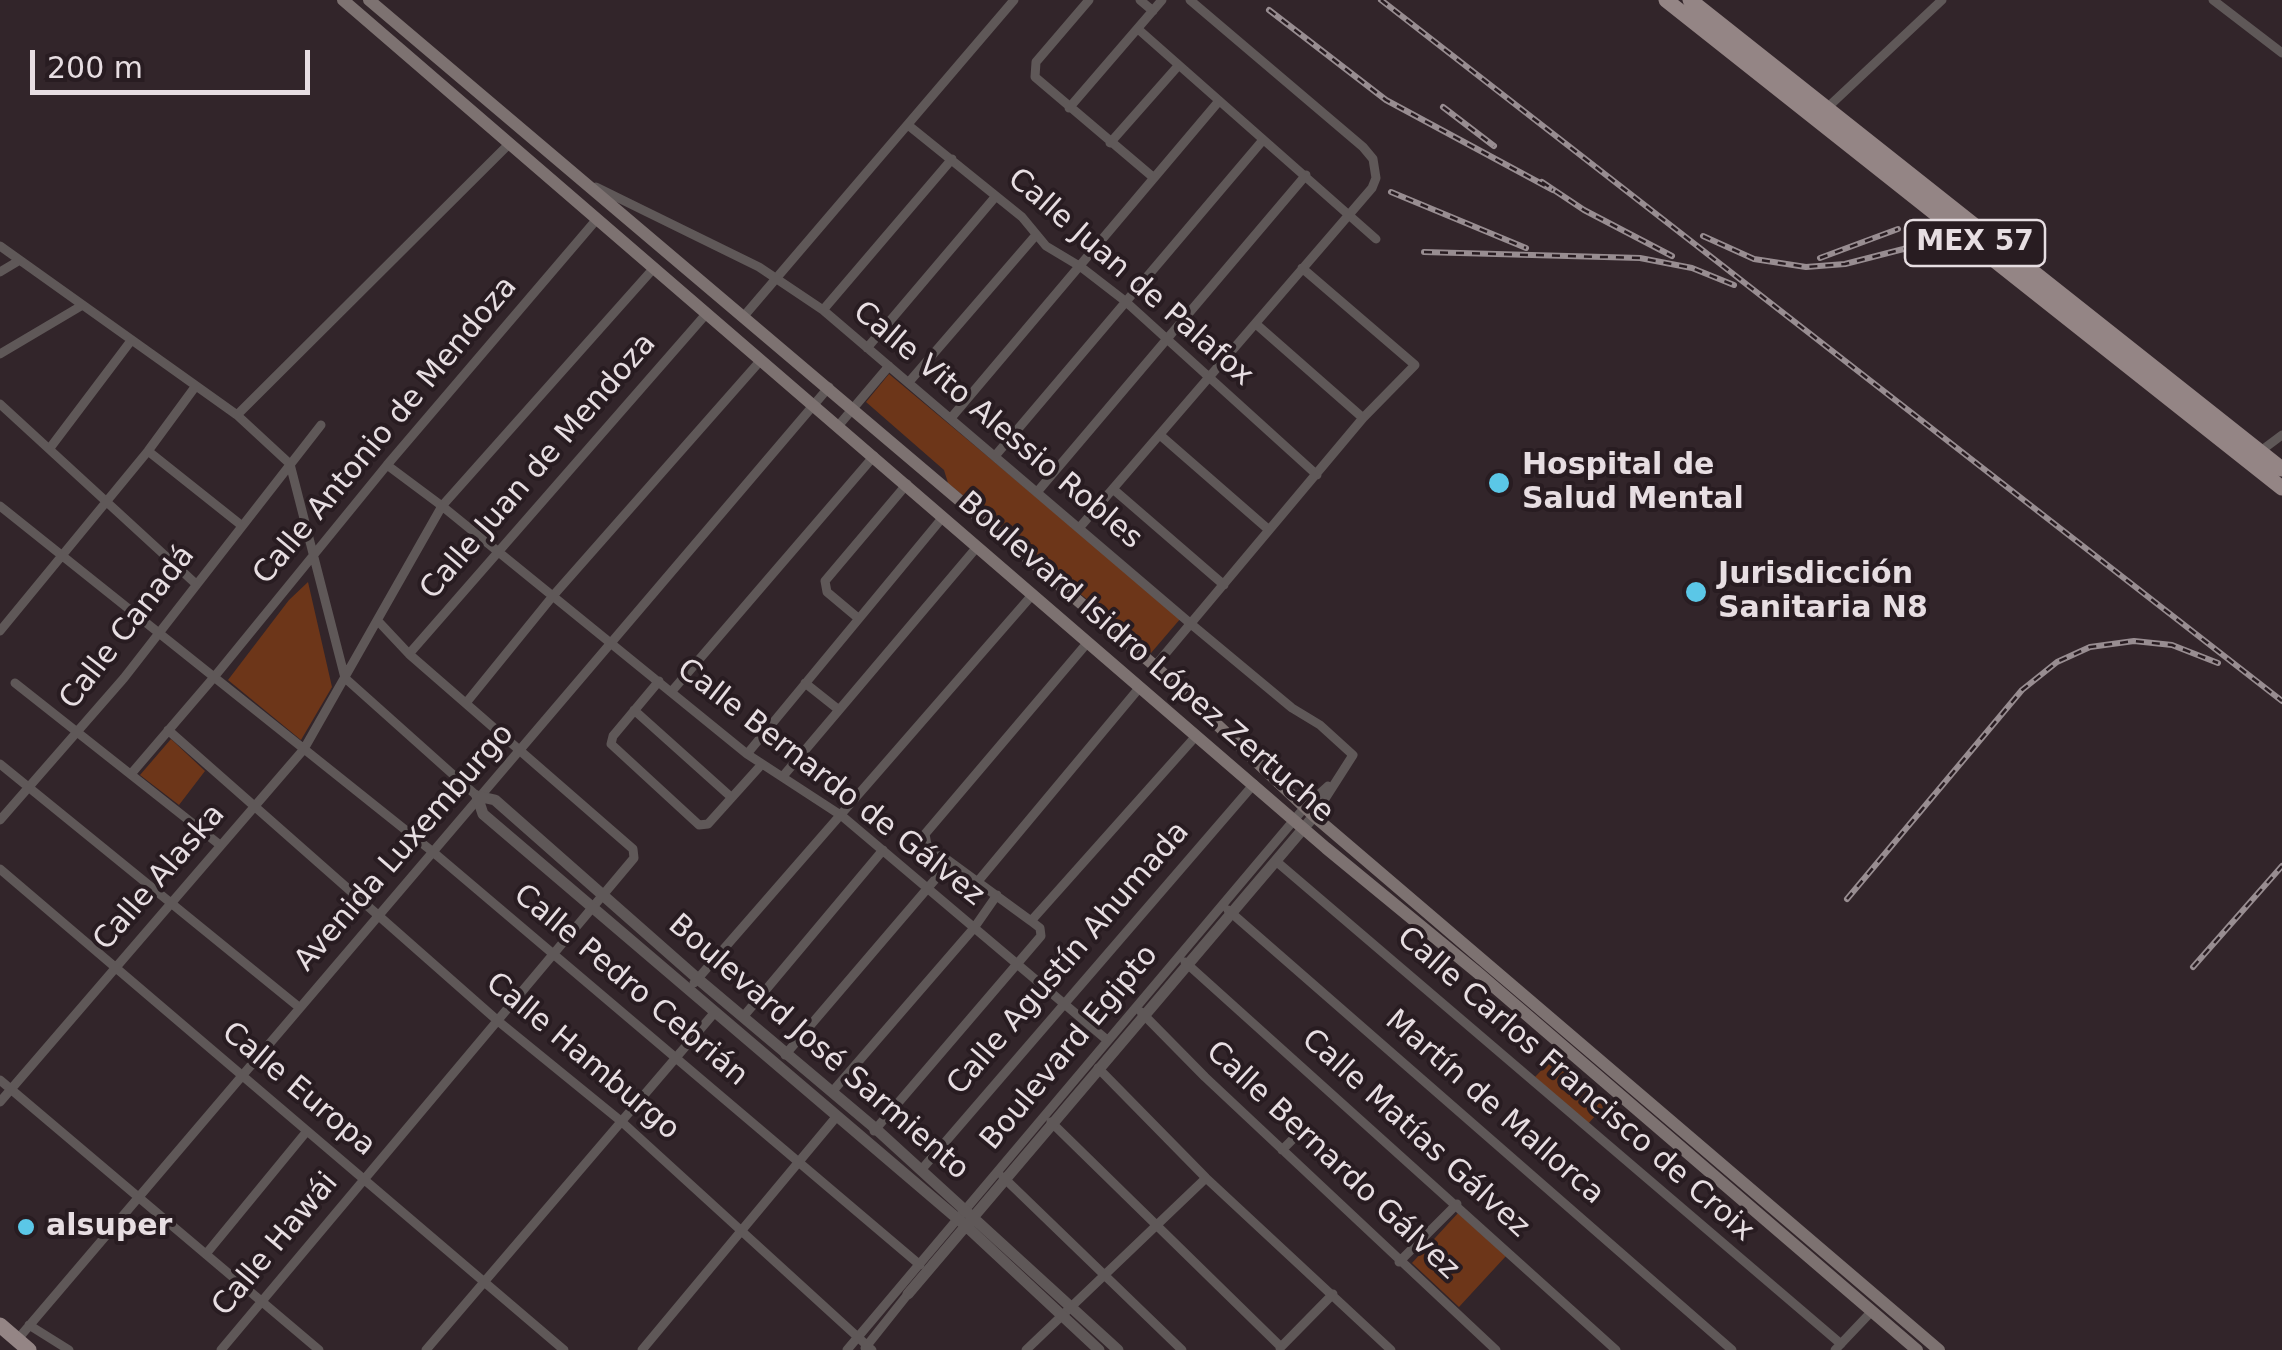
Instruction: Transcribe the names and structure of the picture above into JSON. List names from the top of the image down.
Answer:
{
  "streets": {
    "main road": ["MEX 57", "Boulevard Isidro López Zertuche"],
    "street": [
      "Calle Juan de Palafox",
      "Calle Vito Alessio Robles",
      "Calle Antonio de Mendoza",
      "Calle Juan de Mendoza",
      "Calle Canadá",
      "Calle Bernardo de Gálvez",
      "Avenida Luxemburgo",
      "Calle Alaska",
      "Calle Agustín Ahumada",
      "Calle Pedro Cebrián",
      "Boulevard José Sarmiento",
      "Boulevard Egipto",
      "Calle Hamburgo",
      "Calle Carlos Francisco de Croix",
      "Calle Europa",
      "Martín de Mallorca",
      "Calle Matías Gálvez",
      "Calle Bernardo Gálvez",
      "Calle Hawái"
    ]
  },
  "crossings": [
    ["Calle Vito Alessio Robles", "Boulevard Isidro López Zertuche"],
    ["Calle Vito Alessio Robles", "Boulevard Egipto"],
    ["Calle Antonio de Mendoza", "Boulevard Isidro López Zertuche"],
    ["Calle Antonio de Mendoza", "Calle Bernardo de Gálvez"],
    ["Calle Antonio de Mendoza", "Calle Pedro Cebrián"],
    ["Calle Antonio de Mendoza", "Calle Hamburgo"],
    ["Calle Juan de Mendoza", "Boulevard Isidro López Zertuche"],
    ["Calle Juan de Mendoza", "Calle Bernardo de Gálvez"],
    ["Calle Canadá", "Calle Pedro Cebrián"],
    ["Boulevard Isidro López Zertuche", "Avenida Luxemburgo"],
    ["Boulevard Isidro López Zertuche", "Calle Alaska"],
    ["Boulevard Isidro López Zertuche", "Calle Agustín Ahumada"],
    ["Boulevard Isidro López Zertuche", "Boulevard Egipto"],
    ["Calle Bernardo de Gálvez", "Avenida Luxemburgo"],
    ["Calle Bernardo de Gálvez", "Calle Alaska"],
    ["Calle Bernardo de Gálvez", "Calle Agustín Ahumada"],
    ["Calle Bernardo de Gálvez", "Boulevard Egipto"],
    ["Avenida Luxemburgo", "Calle Pedro Cebrián"],
    ["Avenida Luxemburgo", "Boulevard José Sarmiento"],
    ["Avenida Luxemburgo", "Calle Hamburgo"],
    ["Avenida Luxemburgo", "Calle Europa"],
    ["Avenida Luxemburgo", "Calle Hawái"],
    ["Calle Alaska", "Calle Pedro Cebrián"],
    ["Calle Alaska", "Boulevard José Sarmiento"],
    ["Calle Alaska", "Calle Hamburgo"],
    ["Calle Alaska", "Calle Europa"],
    ["Calle Agustín Ahumada", "Boulevard José Sarmiento"],
    ["Calle Pedro Cebrián", "Boulevard Egipto"],
    ["Calle Pedro Cebrián", "Calle Hawái"],
    ["Boulevard José Sarmiento", "Boulevard Egipto"],
    ["Boulevard José Sarmiento", "Calle Hawái"],
    ["Boulevard Egipto", "Calle Hamburgo"],
    ["Boulevard Egipto", "Calle Carlos Francisco de Croix"],
    ["Boulevard Egipto", "Martín de Mallorca"],
    ["Boulevard Egipto", "Calle Matías Gálvez"],
    ["Boulevard Egipto", "Calle Bernardo Gálvez"],
    ["Calle Hamburgo", "Calle Hawái"],
    ["Calle Europa", "Calle Hawái"]
  ],
  "places": ["Hospital de Salud Mental", "Jurisdicción Sanitaria N8", "alsuper"],
  "scale_bar": "200 m"
}
